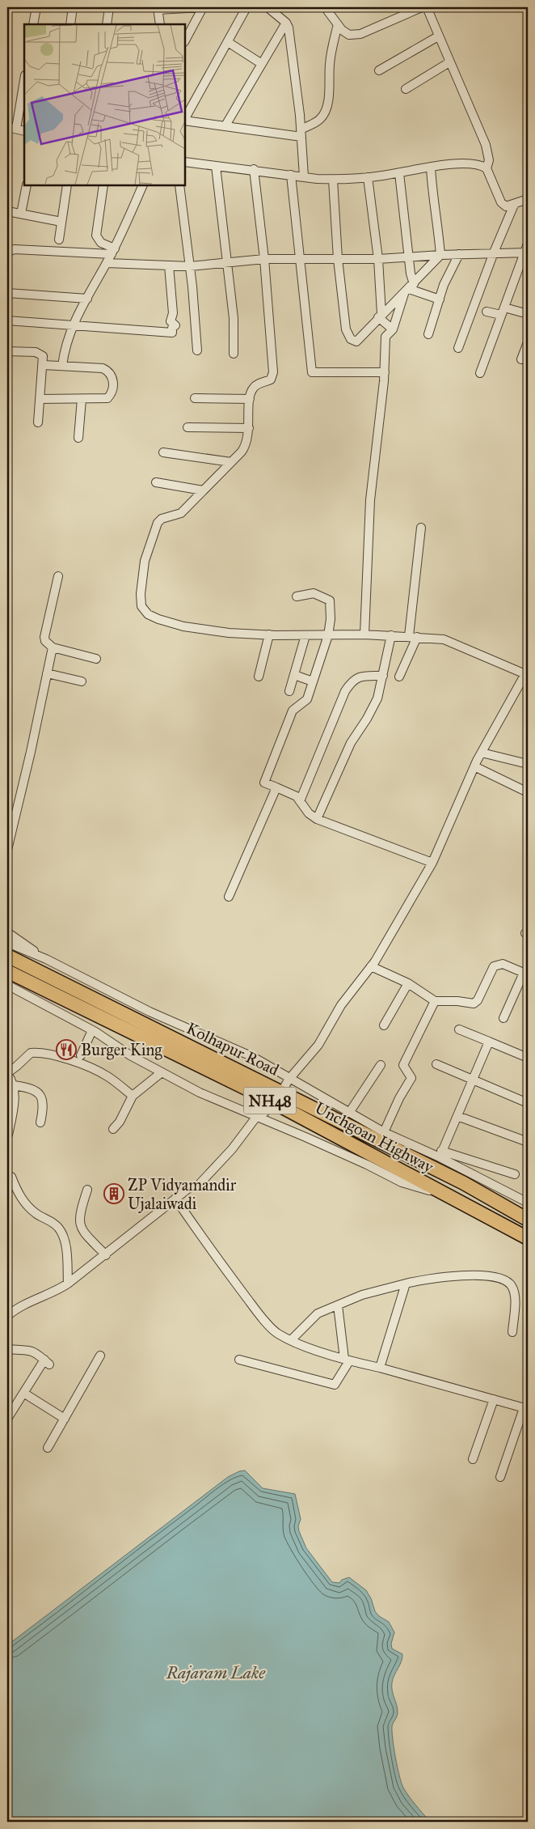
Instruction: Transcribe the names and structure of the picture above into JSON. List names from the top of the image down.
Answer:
{
  "streets": {
    "highway": ["Kolhapur Road", "NH48", "Unchgoan Highway"]
  },
  "water": ["Rajaram Lake"],
  "places": {
    "restaurant": ["Burger King"],
    "building": ["ZP Vidyamandir Ujalaiwadi"]
  }
}
